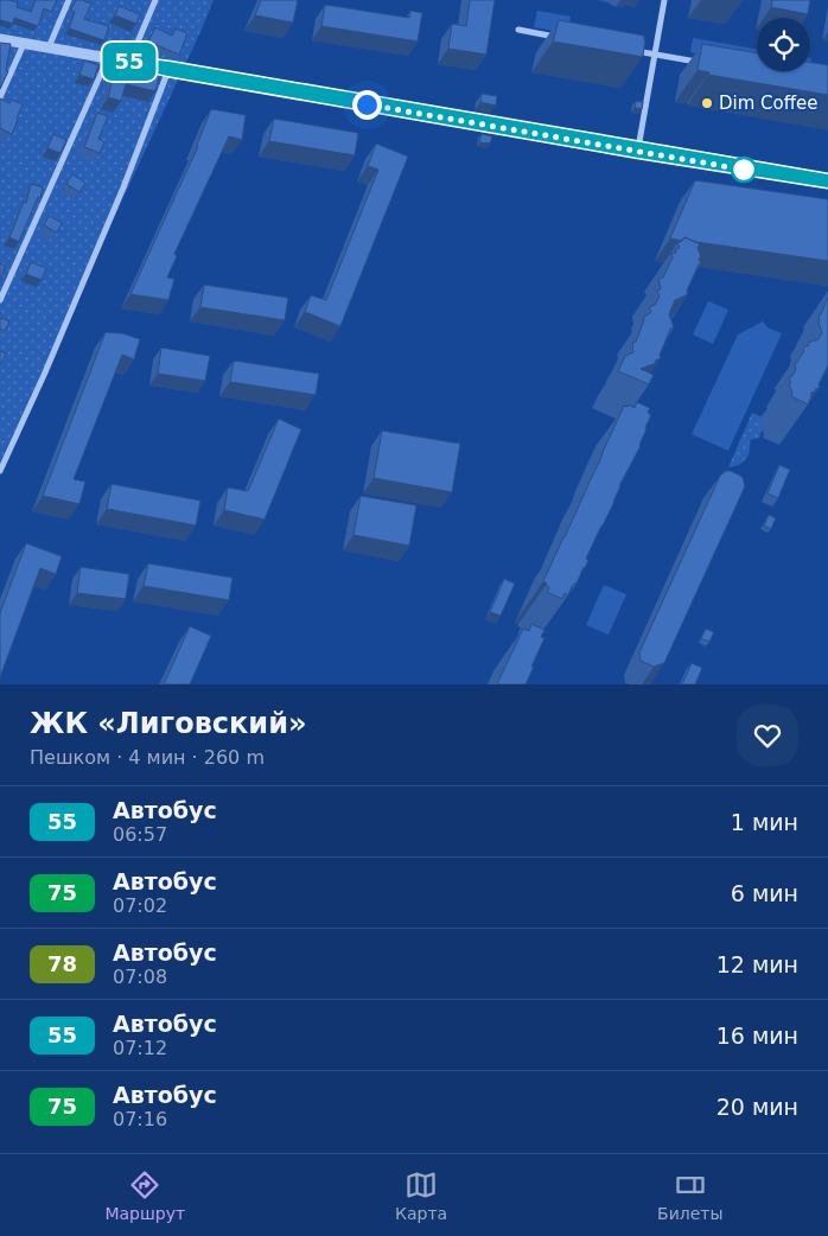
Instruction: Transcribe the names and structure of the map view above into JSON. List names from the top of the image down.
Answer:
{
  "places": ["Dim Coffee"],
  "lines": ["bus line 55"],
  "page": {
    "on_map": "55",
    "heading": ["ЖК «Лиговский»", "Пешком · 4 мин · 260 m"],
    "list": [
      {
        "mark": "55",
        "name": "Автобус",
        "note": "06:57",
        "value": "1 мин"
      },
      {
        "mark": "75",
        "name": "Автобус",
        "note": "07:02",
        "value": "6 мин"
      },
      {
        "mark": "78",
        "name": "Автобус",
        "note": "07:08",
        "value": "12 мин"
      },
      {
        "mark": "55",
        "name": "Автобус",
        "note": "07:12",
        "value": "16 мин"
      },
      {
        "mark": "75",
        "name": "Автобус",
        "note": "07:16",
        "value": "20 мин"
      }
    ],
    "tabs": ["Маршрут", "Карта", "Билеты"]
  }
}
